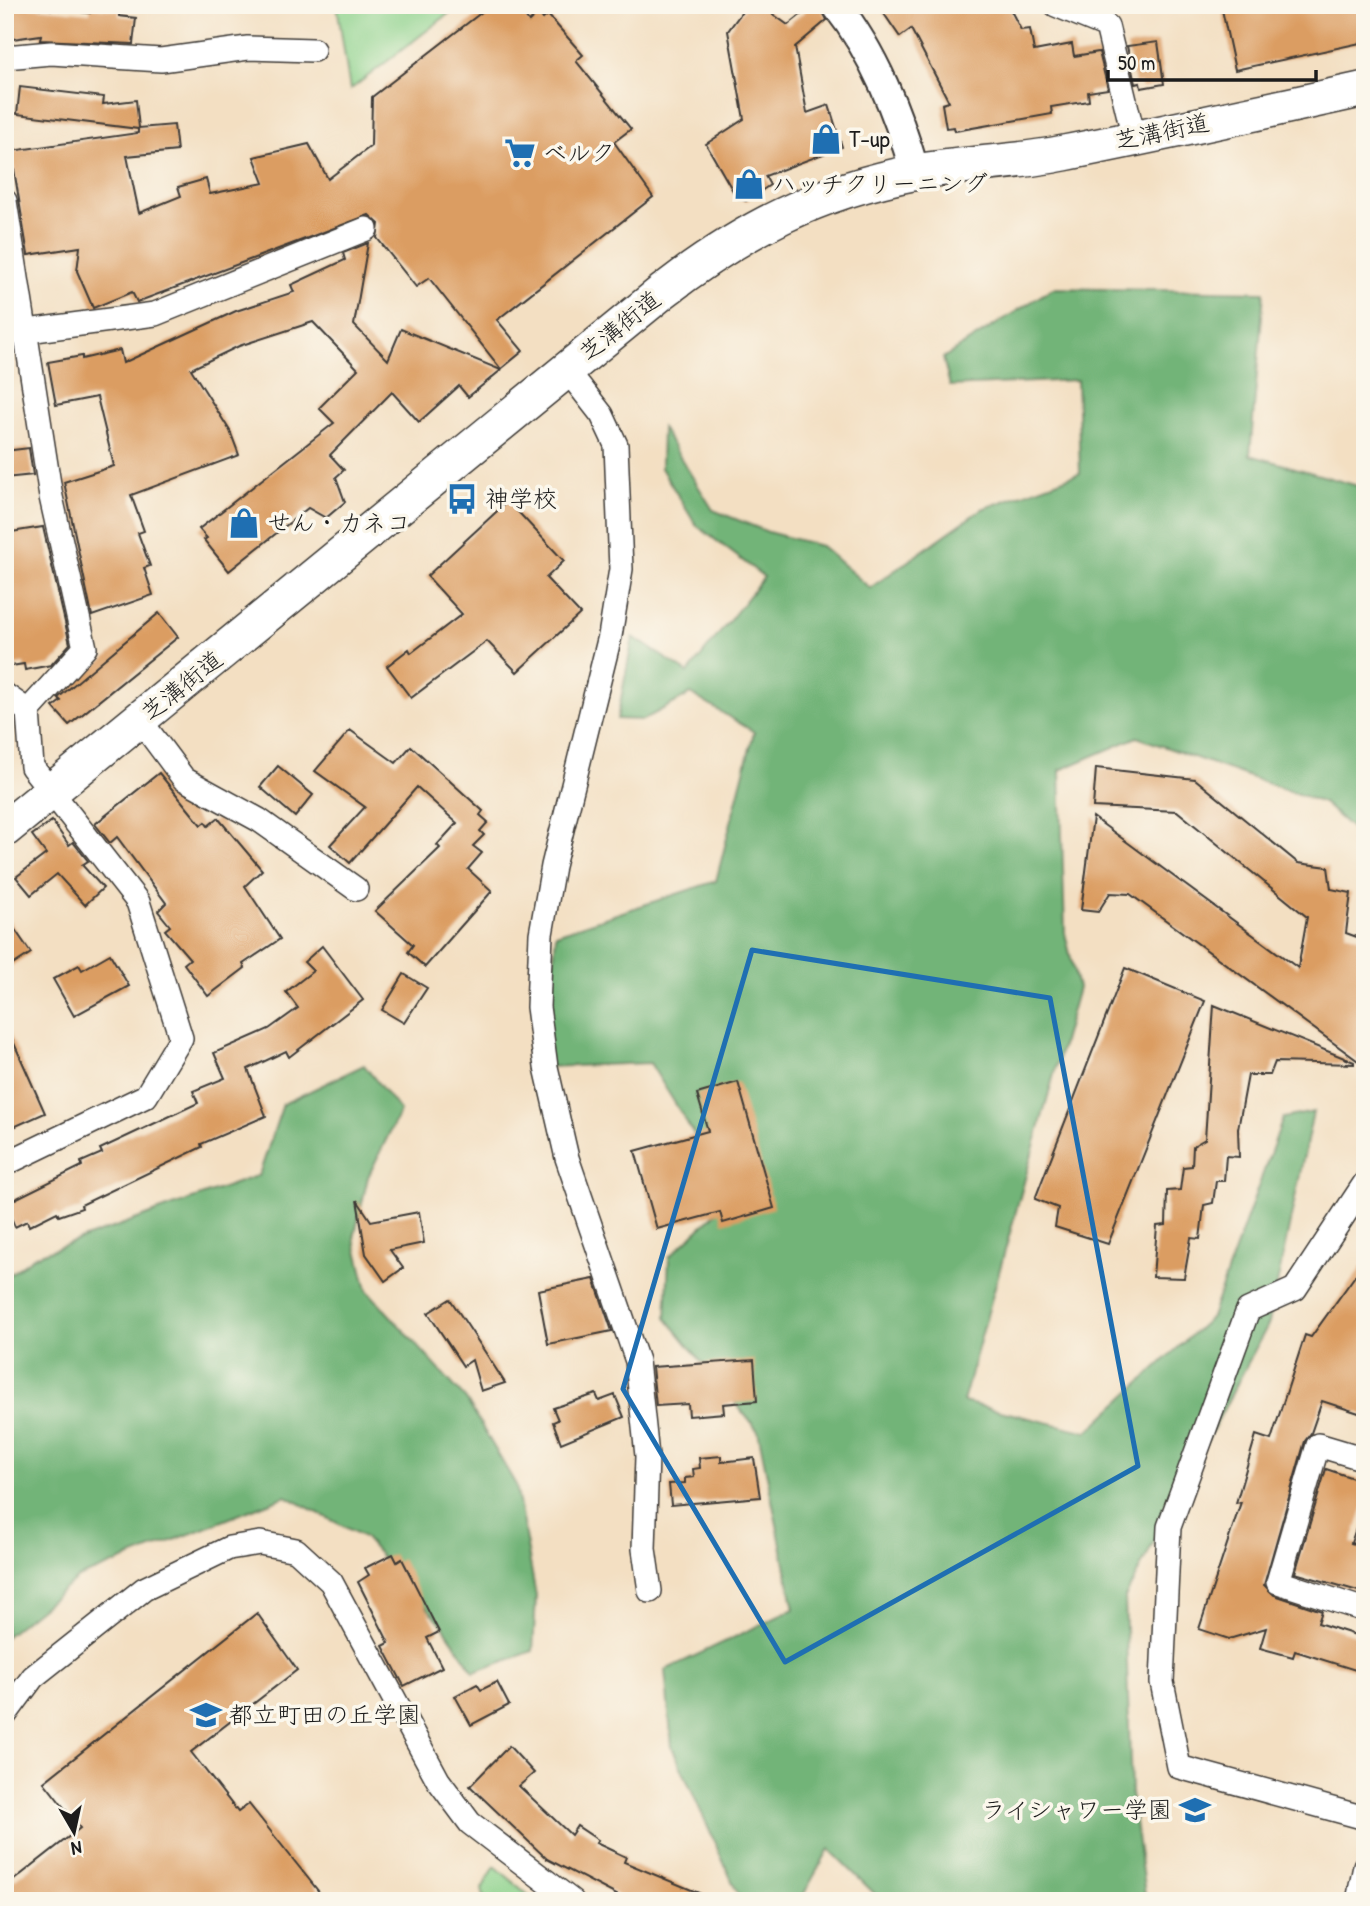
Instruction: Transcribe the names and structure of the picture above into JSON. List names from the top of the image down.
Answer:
{
  "streets": {
    "main road": ["芝溝街道"]
  },
  "places": {
    "shop": ["T-up", "ハッチクリーニング", "せん・カネコ"],
    "supermarket": ["ベルク"],
    "bus stop": ["神学校"],
    "school or university": ["都立町田の丘学園", "ライシャワー学園"]
  },
  "scale_bar": "50 m",
  "north": "bottom"
}
